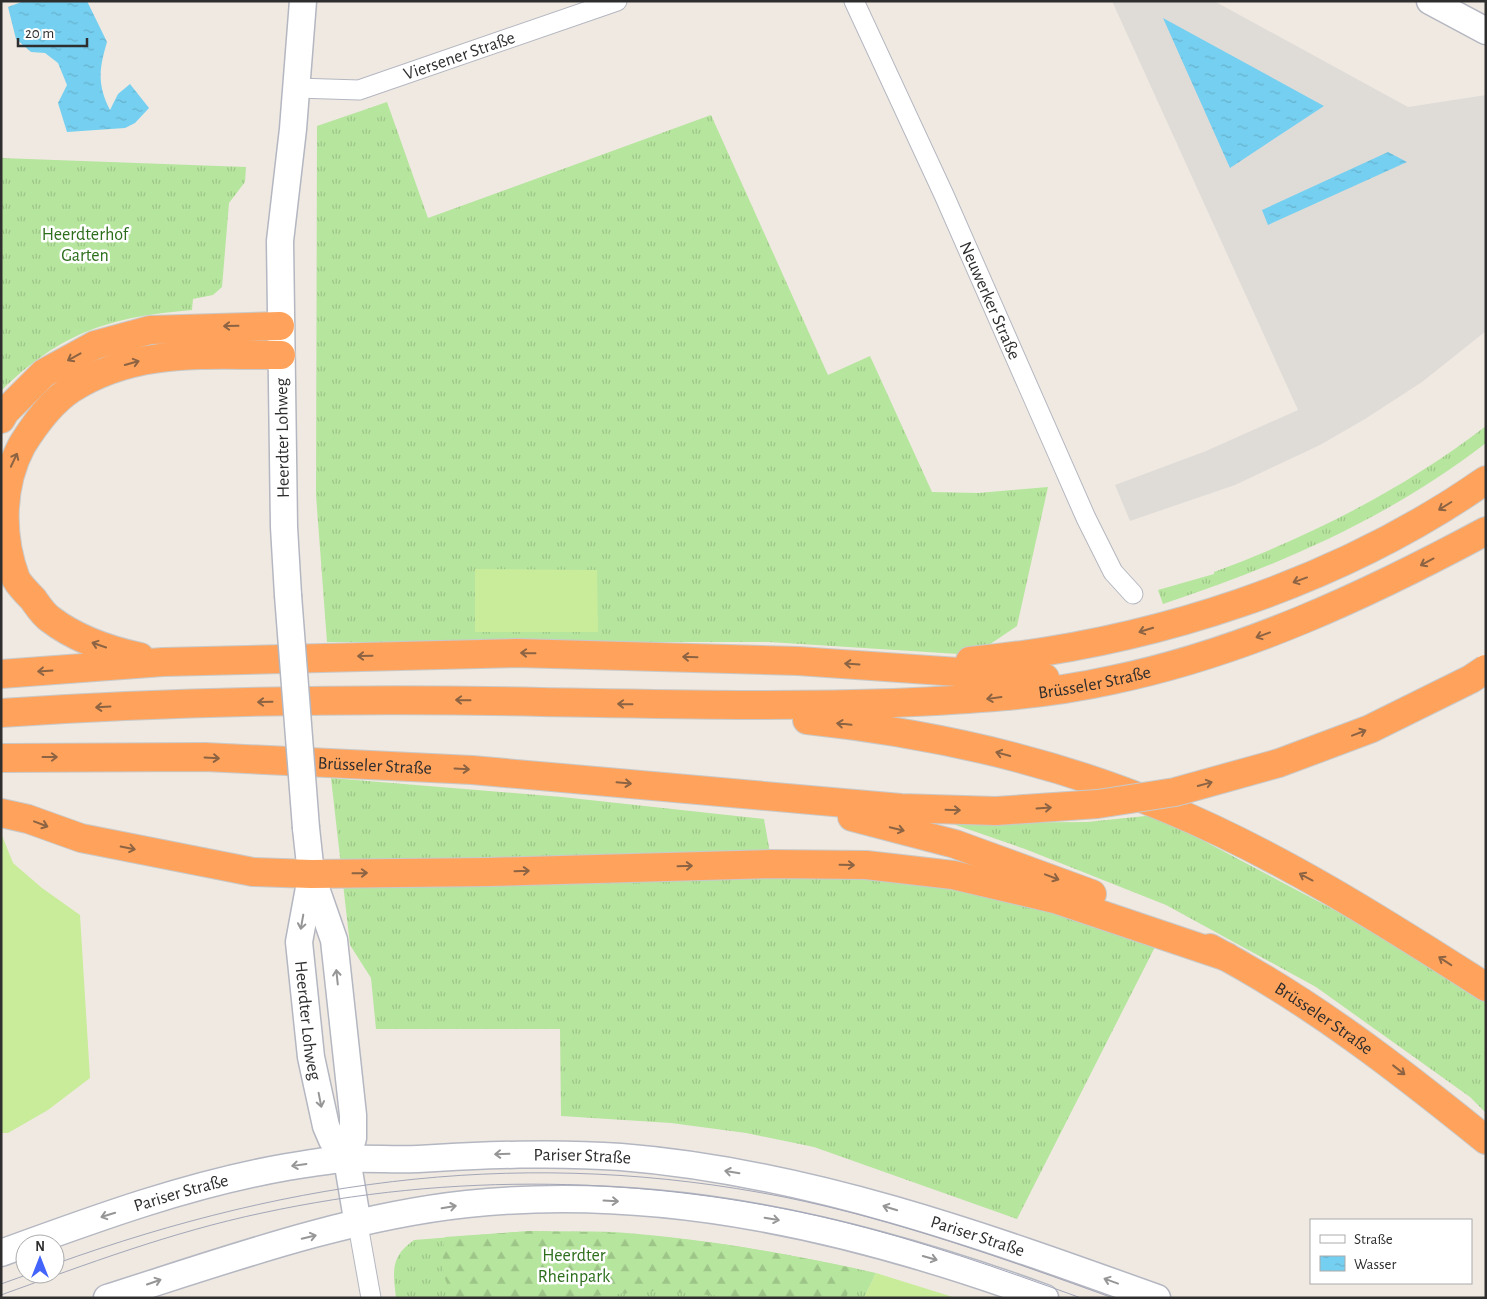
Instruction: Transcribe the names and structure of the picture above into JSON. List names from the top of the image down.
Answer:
{
  "streets": {
    "highway": ["Brüsseler Straße"],
    "main road": ["Heerdter Lohweg", "Pariser Straße"],
    "street": ["Viersener Straße", "Neuwerker Straße"]
  },
  "crossings": [
    ["Viersener Straße", "Heerdter Lohweg"],
    ["Heerdter Lohweg", "Pariser Straße"]
  ],
  "parks": ["Heerdterhof Garten", "Heerdter Rheinpark"],
  "legend": ["Straße", "Wasser"],
  "scale_bar": "20 m",
  "north": "top"
}
